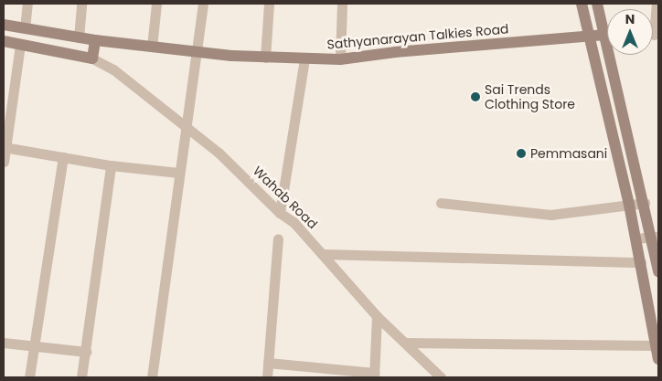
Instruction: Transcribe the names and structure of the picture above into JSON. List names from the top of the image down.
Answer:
{
  "streets": {
    "main road": ["Sathyanarayan Talkies Road"],
    "street": ["Wahab Road"]
  },
  "places": ["Sai Trends Clothing Store", "Pemmasani"],
  "north": "top"
}
